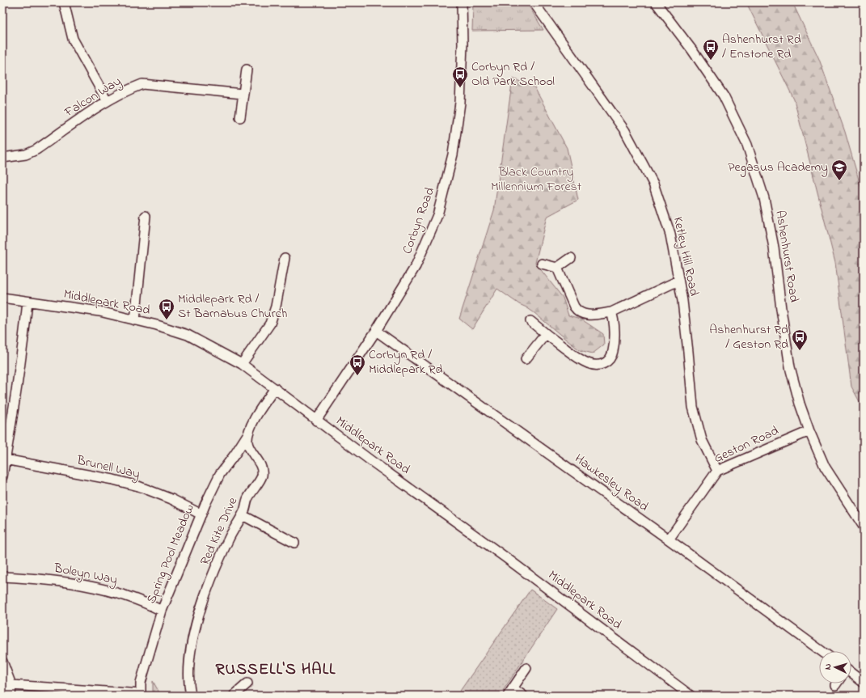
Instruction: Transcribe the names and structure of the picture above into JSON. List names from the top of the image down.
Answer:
{
  "streets": {
    "street": [
      "Falcon Way",
      "Corbyn Road",
      "Ketley Hill Road",
      "Ashenhurst Road",
      "Middlepark Road",
      "Geston Road",
      "Brunell Way",
      "Hawkesley Road",
      "Red Kite Drive",
      "Spring Pool Meadow",
      "Boleyn Way"
    ]
  },
  "crossings": [
    ["Corbyn Road", "Middlepark Road"],
    ["Corbyn Road", "Hawkesley Road"],
    ["Ketley Hill Road", "Geston Road"],
    ["Ashenhurst Road", "Geston Road"],
    ["Middlepark Road", "Red Kite Drive"],
    ["Geston Road", "Hawkesley Road"],
    ["Brunell Way", "Spring Pool Meadow"],
    ["Red Kite Drive", "Spring Pool Meadow"],
    ["Spring Pool Meadow", "Boleyn Way"]
  ],
  "districts": ["RUSSELL'S HALL"],
  "parks": ["Black Country Millennium Forest"],
  "places": {
    "bus stop": [
      "Ashenhurst Rd / Enstone Rd",
      "Corbyn Rd / Old Park School",
      "Middlepark Rd / St Barnabus Church",
      "Ashenhurst Rd / Geston Rd",
      "Corbyn Rd / Middlepark Rd"
    ],
    "school or university": ["Pegasus Academy"]
  },
  "north": "left"
}
